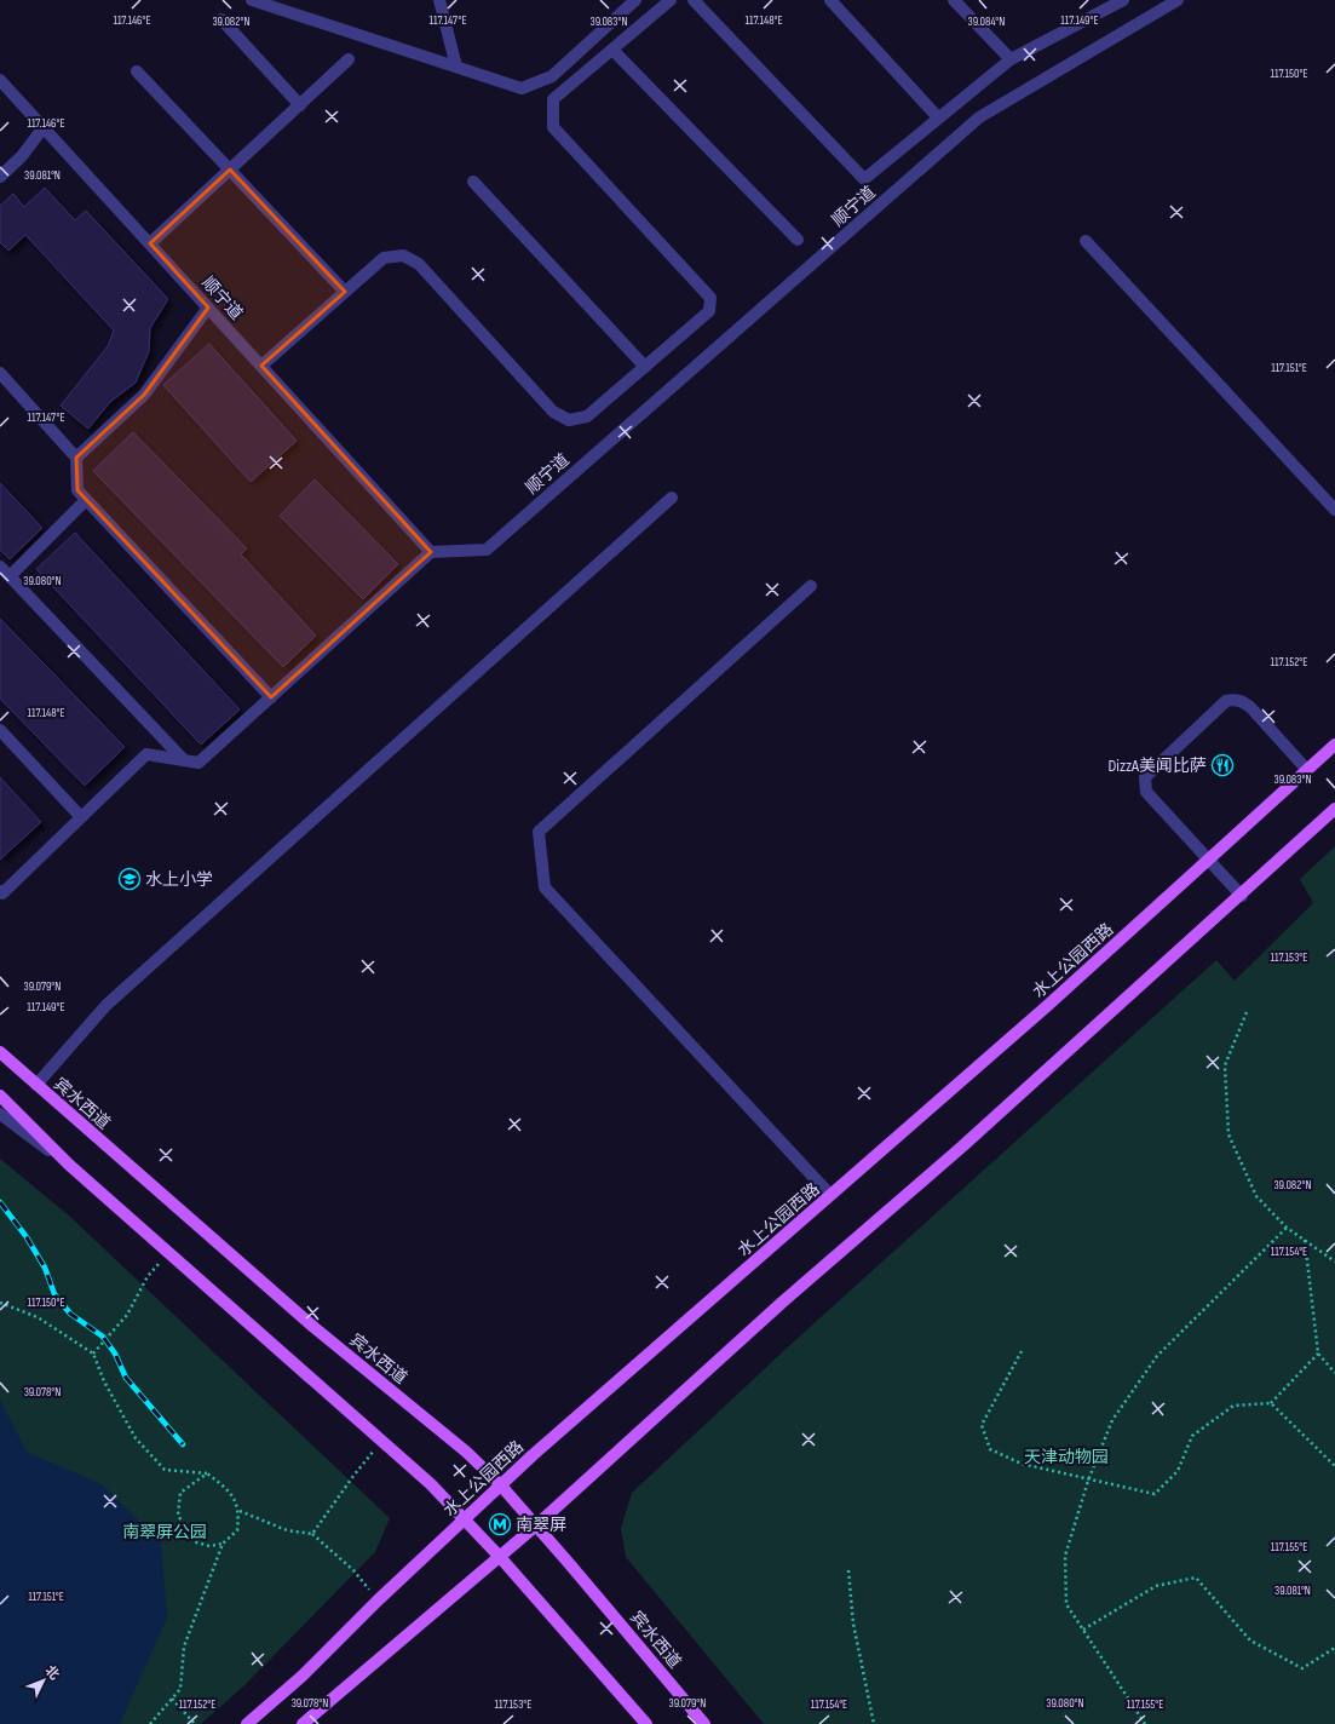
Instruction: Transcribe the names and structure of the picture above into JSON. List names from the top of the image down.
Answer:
{
  "streets": {
    "main road": ["水上公园西路", "宾水西道"],
    "street": ["顺宁道"]
  },
  "crossings": [
    ["水上公园西路", "宾水西道"]
  ],
  "parks": ["天津动物园", "南翠屏公园"],
  "places": {
    "restaurant": ["DizzA美闻比萨"],
    "school or university": ["水上小学"],
    "metro station": ["南翠屏"]
  },
  "north": "top right",
  "coordinates": [
    "117.146°E",
    "117.147°E",
    "117.148°E",
    "117.149°E",
    "39.082°N",
    "39.084°N",
    "39.083°N",
    "117.150°E",
    "39.081°N",
    "117.151°E",
    "39.080°N",
    "117.152°E",
    "117.153°E",
    "39.079°N",
    "117.154°E",
    "39.078°N",
    "117.155°E"
  ]
}
